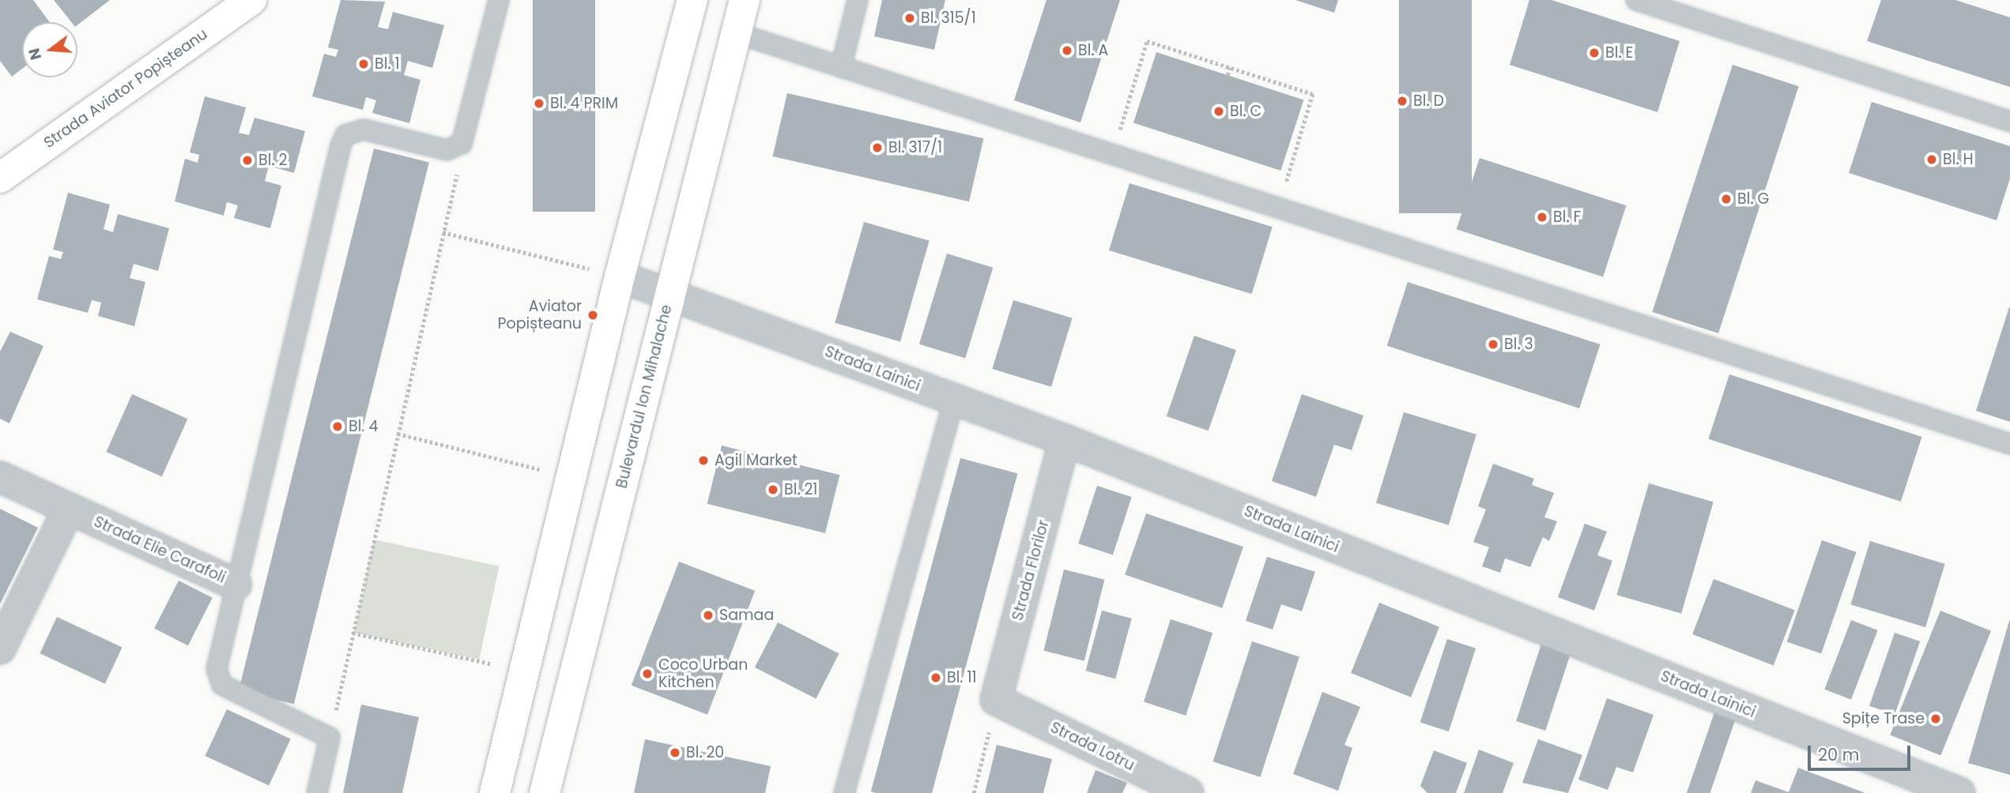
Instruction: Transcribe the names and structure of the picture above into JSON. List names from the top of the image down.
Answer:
{
  "streets": {
    "main road": ["Strada Aviator Popișteanu", "Bulevardul Ion Mihalache"],
    "street": [
      "Strada Lainici",
      "Strada Elie Carafoli",
      "Strada Florilor",
      "Strada Lotru"
    ]
  },
  "crossings": [
    ["Strada Lainici", "Bulevardul Ion Mihalache"],
    ["Strada Lainici", "Strada Florilor"],
    ["Strada Florilor", "Strada Lotru"]
  ],
  "places": [
    "Bl. 315/1",
    "Bl. A",
    "Bl. E",
    "Bl. 1",
    "Bl. D",
    "Bl. 4 PRIM",
    "Bl. C",
    "Bl. 317/1",
    "Bl. H",
    "Bl. 2",
    "Bl. G",
    "Bl. F",
    "Aviator Popișteanu",
    "Bl. 3",
    "Bl. 4",
    "Agil Market",
    "Bl. 21",
    "Samaa",
    "Coco Urban Kitchen",
    "Bl. 11",
    "Spițe Trase",
    "Bl. 20"
  ],
  "scale_bar": "20 m",
  "north": "left"
}
